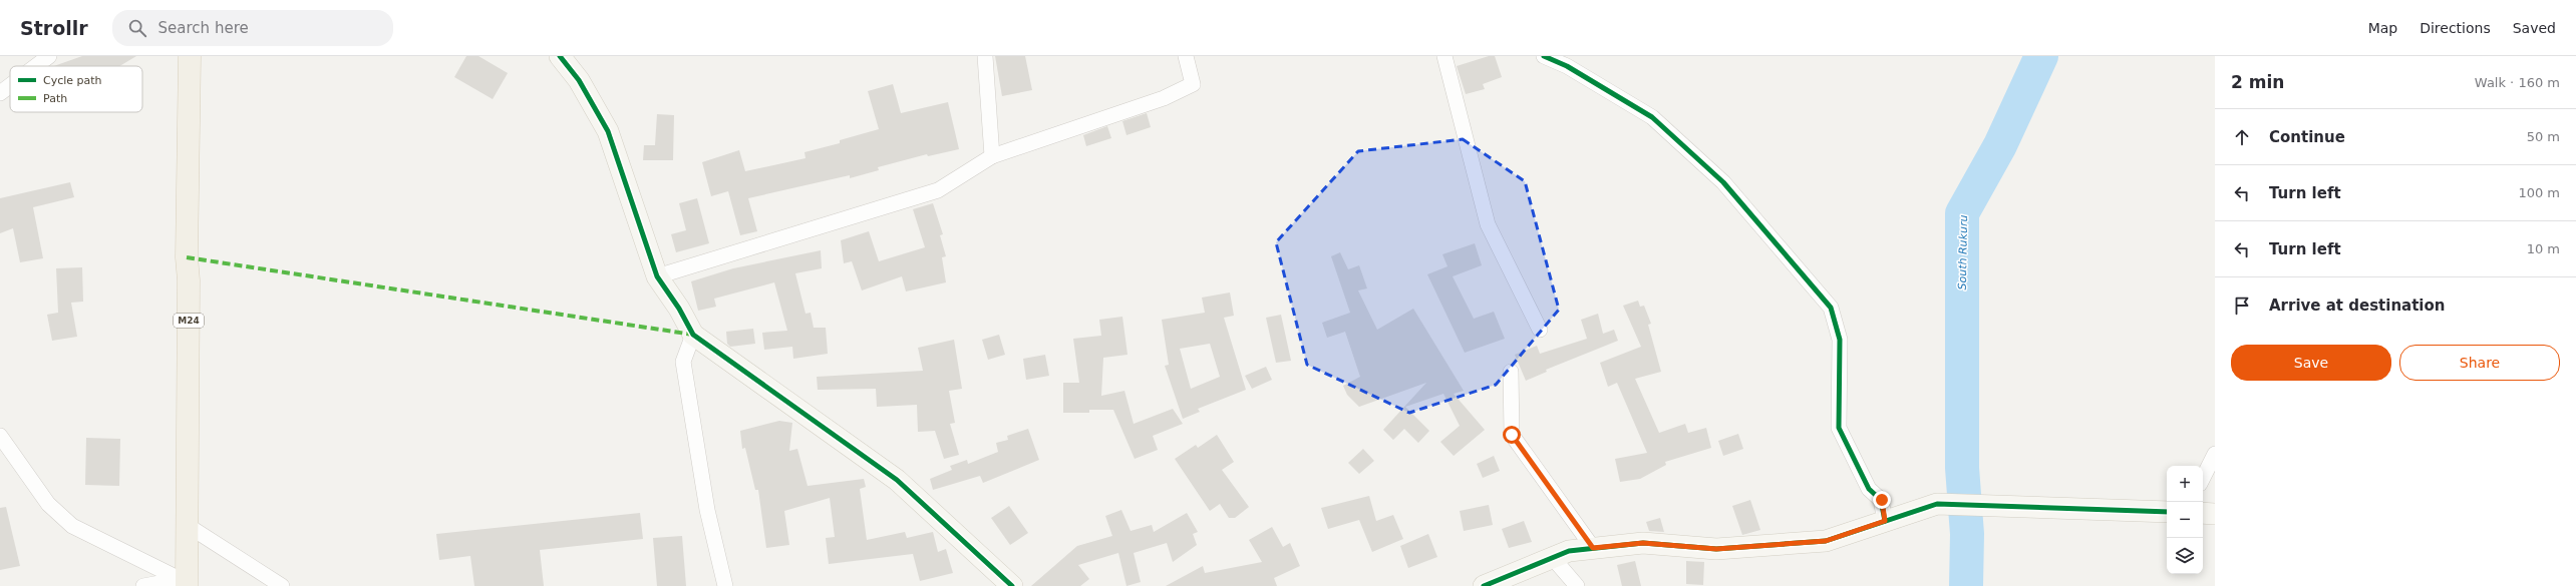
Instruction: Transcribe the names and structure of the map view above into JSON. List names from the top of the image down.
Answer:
{
  "streets": {
    "main road": ["M24"]
  },
  "water": ["South Rukuru"],
  "legend": ["Cycle path", "Path"],
  "page": {
    "header": "Strollr",
    "search": "Search here",
    "nav": ["Map", "Directions", "Saved"],
    "heading": ["2 min", "Walk · 160 m"],
    "list": [
      ["Continue", "50 m"],
      ["Turn left", "100 m"],
      ["Turn left", "10 m"],
      "Arrive at destination"
    ],
    "buttons": ["Save", "Share"],
    "map_buttons": ["+", "−"]
  }
}
